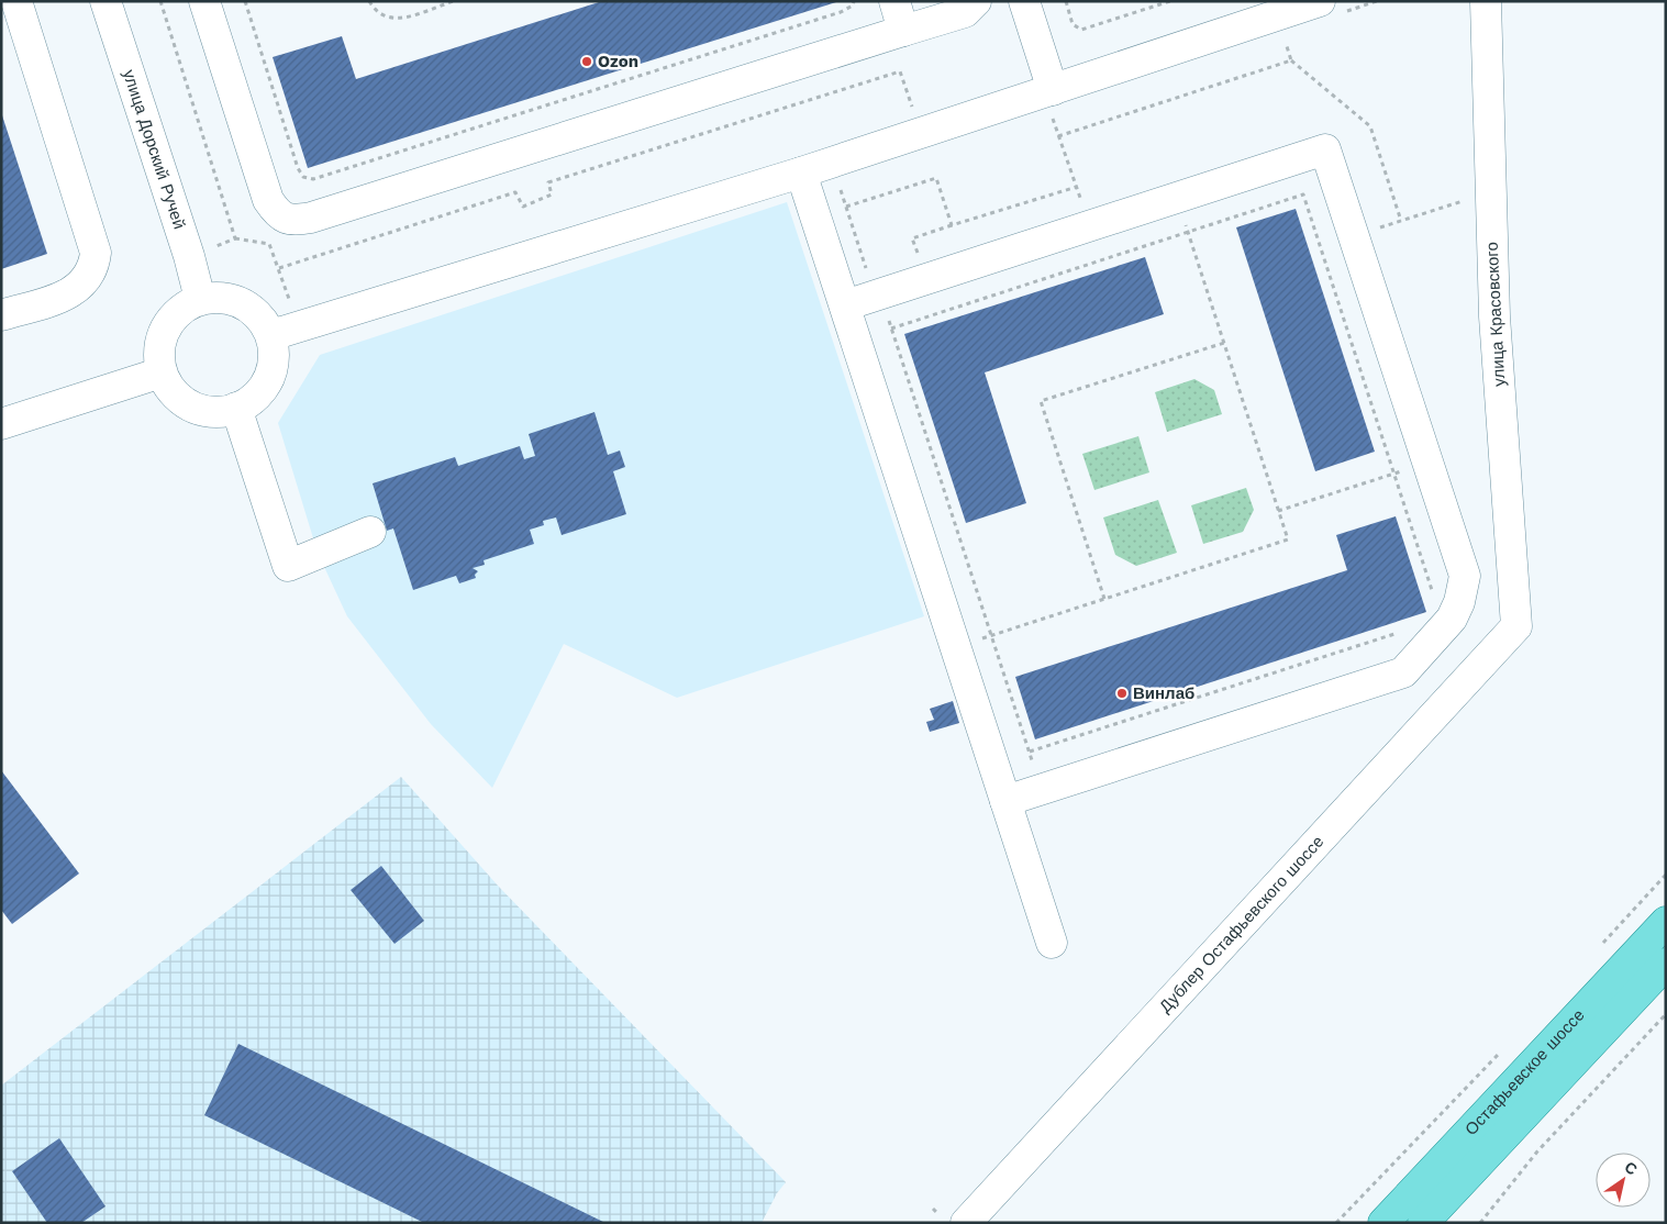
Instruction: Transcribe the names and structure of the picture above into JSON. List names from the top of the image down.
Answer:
{
  "streets": {
    "main road": ["Остафьевское шоссе"],
    "street": ["улица Дорский Ручей", "улица Красовского", "Дублер Остафьевского шоссе"]
  },
  "crossings": [
    ["улица Красовского", "Дублер Остафьевского шоссе"]
  ],
  "places": ["Ozon", "Винлаб"],
  "north": "top right"
}
